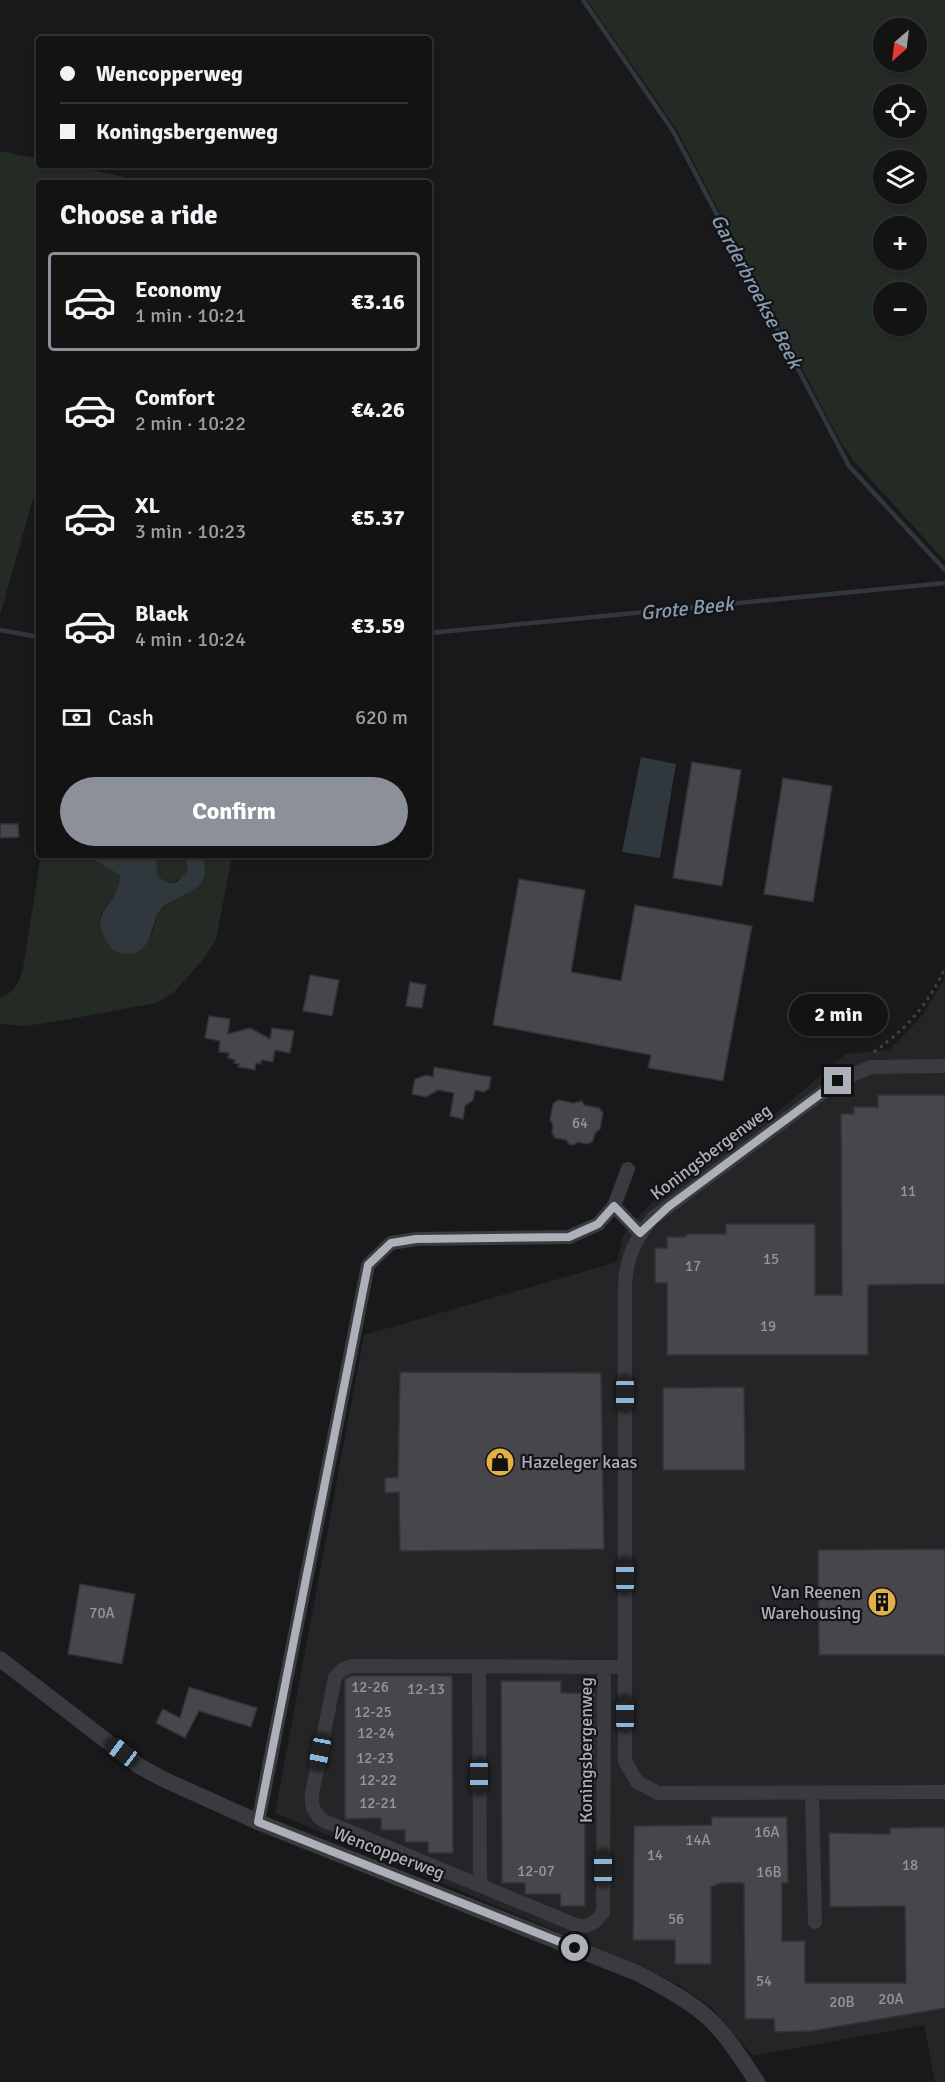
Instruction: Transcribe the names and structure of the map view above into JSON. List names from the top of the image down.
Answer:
{
  "streets": {
    "street": ["Koningsbergenweg", "Wencopperweg"]
  },
  "water": ["Garderbroekse Beek", "Grote Beek"],
  "places": {
    "shop": ["Hazeleger kaas"],
    "building": ["Van Reenen Warehousing"]
  },
  "house_numbers": [
    "64",
    "11",
    "15",
    "17",
    "19",
    "70A",
    "12-26",
    "12-13",
    "12-25",
    "12-24",
    "12-23",
    "12-22",
    "12-21",
    "16A",
    "14A",
    "14",
    "18",
    "12-07",
    "16B",
    "56",
    "54",
    "20A",
    "20B"
  ],
  "north": "bottom left",
  "page": {
    "map_buttons": ["+", "−"],
    "banner": ["Wencopperweg", "Koningsbergenweg"],
    "heading": "Choose a ride",
    "list": [
      {
        "name": "Economy",
        "note": "1 min · 10:21",
        "value": "€3.16"
      },
      {
        "name": "Comfort",
        "note": "2 min · 10:22",
        "value": "€4.26"
      },
      {
        "name": "XL",
        "note": "3 min · 10:23",
        "value": "€5.37"
      },
      {
        "name": "Black",
        "note": "4 min · 10:24",
        "value": "€3.59"
      }
    ],
    "pay": ["Cash", "620 m"],
    "buttons": "Confirm",
    "bubble": "2 min"
  }
}
